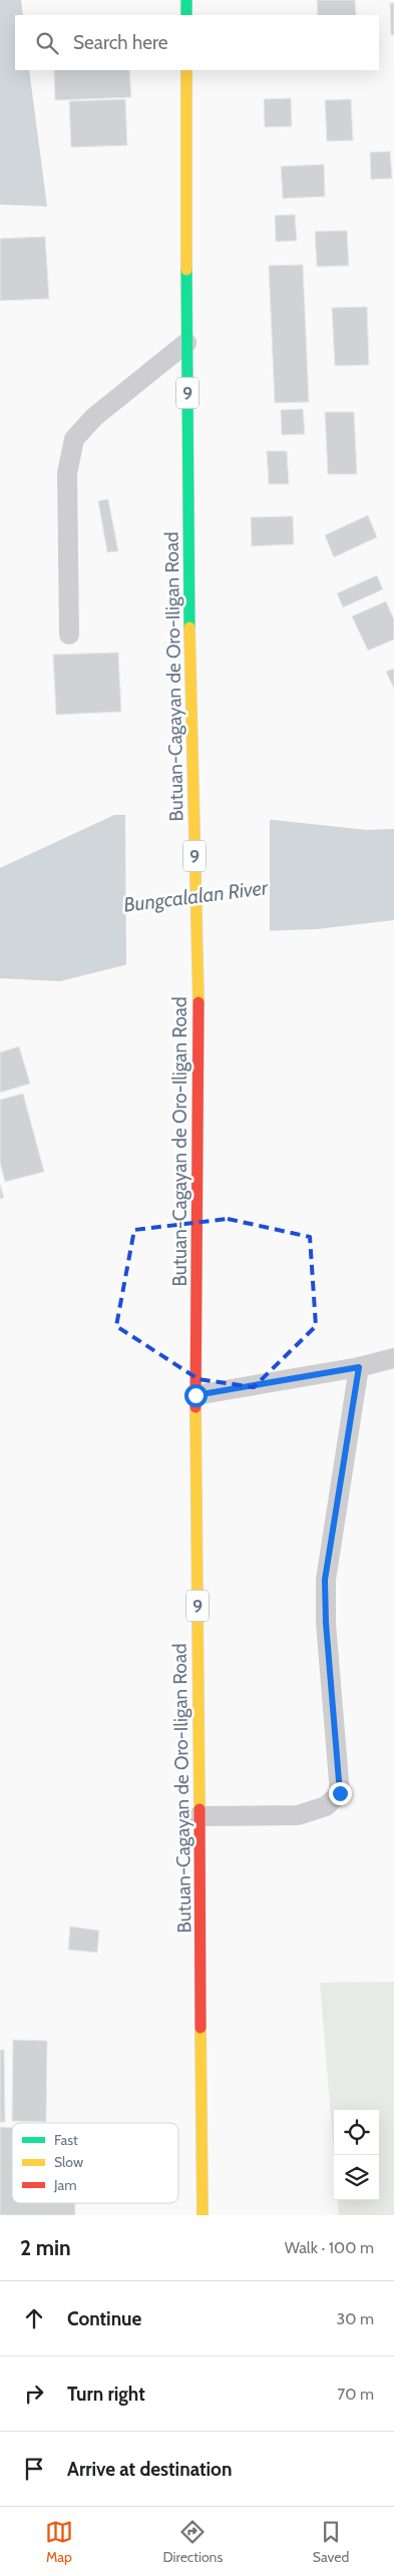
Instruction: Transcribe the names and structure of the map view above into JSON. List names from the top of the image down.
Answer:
{
  "streets": {
    "highway": ["9", "Butuan-Cagayan de Oro-Iligan Road"]
  },
  "water": ["Bungcalalan River"],
  "legend": ["Fast", "Slow", "Jam"],
  "page": {
    "search": "Search here",
    "heading": ["2 min", "Walk · 100 m"],
    "list": [
      ["Continue", "30 m"],
      ["Turn right", "70 m"],
      "Arrive at destination"
    ],
    "nav": ["Map", "Directions", "Saved"]
  }
}
